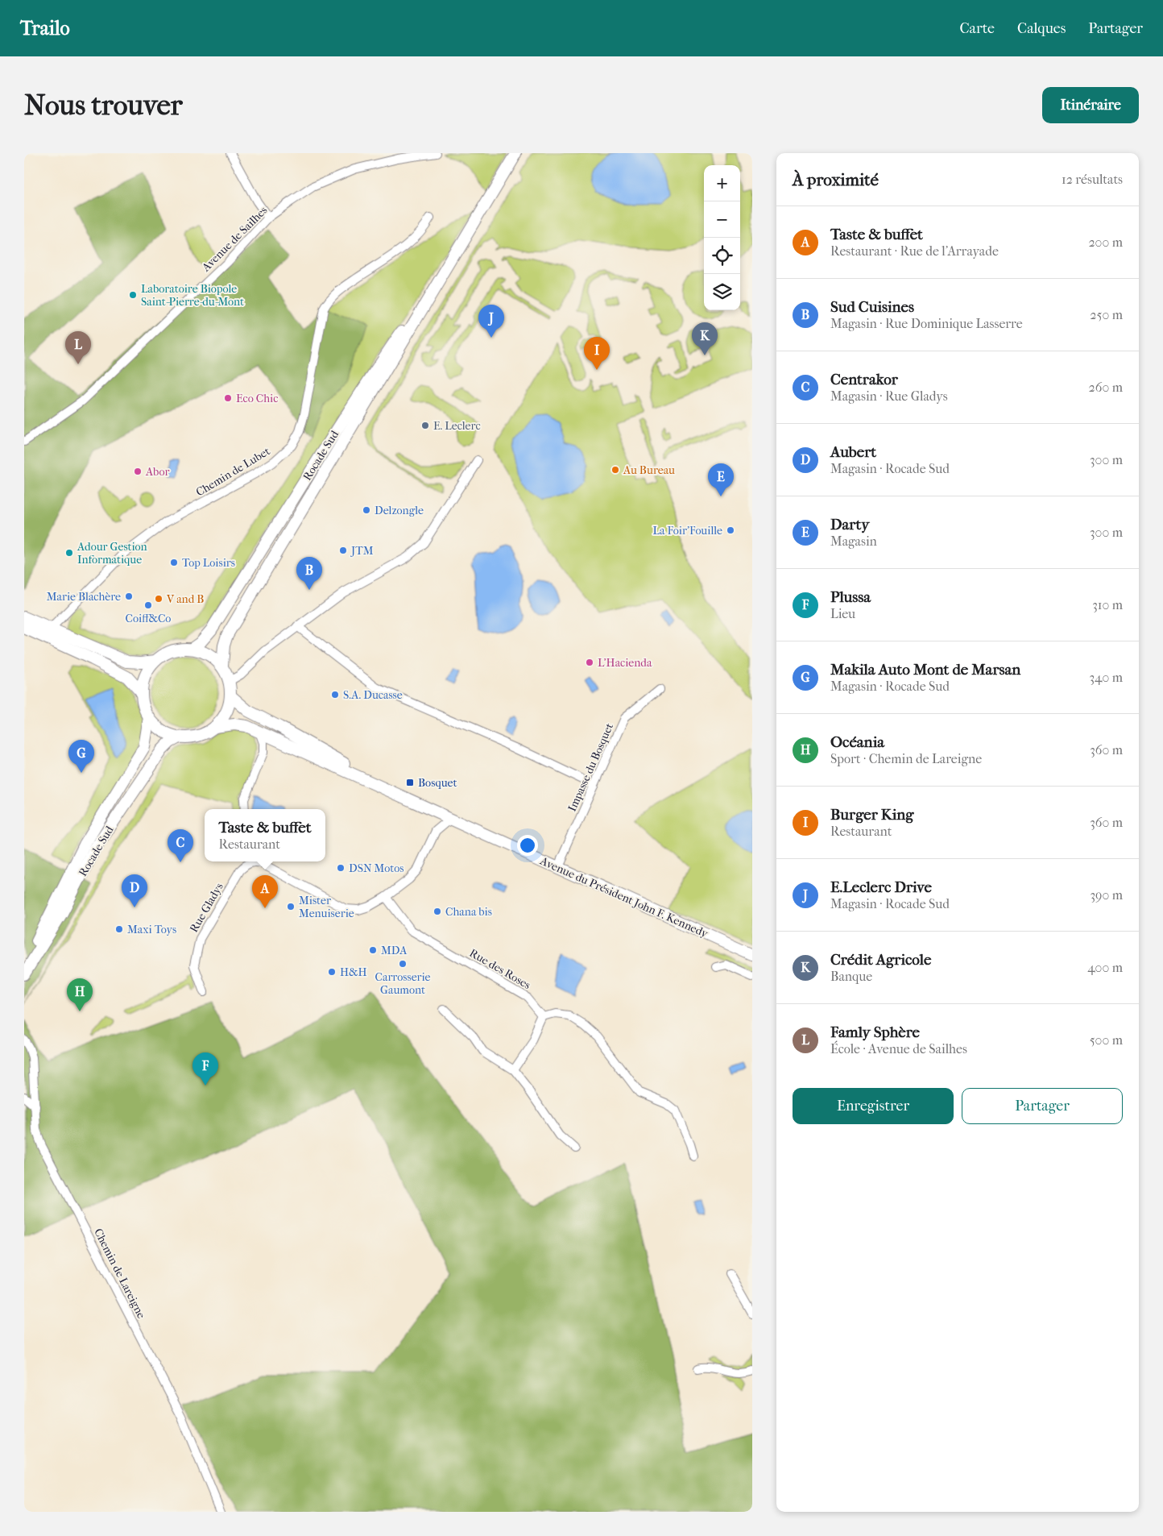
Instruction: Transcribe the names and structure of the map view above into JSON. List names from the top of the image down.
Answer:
{
  "streets": {
    "main road": ["Rocade Sud", "Avenue du Président John F. Kennedy"],
    "street": [
      "Avenue de Sailhes",
      "Chemin de Lubet",
      "Impasse du Bosquet",
      "Rue Gladys",
      "Rue des Roses",
      "Chemin de Lareigne"
    ]
  },
  "crossings": [
    ["Rocade Sud", "Avenue du Président John F. Kennedy"],
    ["Impasse du Bosquet", "Avenue du Président John F. Kennedy"]
  ],
  "places": {
    "other": [
      "Laboratoire Biopole Saint-Pierre-du-Mont",
      "Eco Chic",
      "E. Leclerc",
      "Au Bureau",
      "Abor",
      "Delzongle",
      "La Foir'Fouille",
      "JTM",
      "Adour Gestion Informatique",
      "Top Loisirs",
      "Marie Blachère",
      "V and B",
      "Coiff&Co",
      "L'Hacienda",
      "S.A. Ducasse",
      "DSN Motos",
      "Mister Menuiserie",
      "Chana bis",
      "Maxi Toys",
      "MDA",
      "Carrosserie Gaumont",
      "H&H"
    ],
    "transit": ["Bosquet"]
  },
  "page": {
    "header": "Trailo",
    "nav": ["Carte", "Calques", "Partager"],
    "buttons": [
      "Itinéraire",
      ["Enregistrer", "Partager"]
    ],
    "title": "Nous trouver",
    "heading": ["À proximité", "12 résultats"],
    "map_buttons": ["+", "−"],
    "list": [
      {
        "mark": "A",
        "name": "Taste & buffet",
        "note": "Restaurant · Rue de l'Arrayade",
        "value": "200 m"
      },
      {
        "mark": "B",
        "name": "Sud Cuisines",
        "note": "Magasin · Rue Dominique Lasserre",
        "value": "250 m"
      },
      {
        "mark": "C",
        "name": "Centrakor",
        "note": "Magasin · Rue Gladys",
        "value": "260 m"
      },
      {
        "mark": "D",
        "name": "Aubert",
        "note": "Magasin · Rocade Sud",
        "value": "300 m"
      },
      {
        "mark": "E",
        "name": "Darty",
        "note": "Magasin",
        "value": "300 m"
      },
      {
        "mark": "F",
        "name": "Plussa",
        "note": "Lieu",
        "value": "310 m"
      },
      {
        "mark": "G",
        "name": "Makila Auto Mont de Marsan",
        "note": "Magasin · Rocade Sud",
        "value": "340 m"
      },
      {
        "mark": "H",
        "name": "Océania",
        "note": "Sport · Chemin de Lareigne",
        "value": "360 m"
      },
      {
        "mark": "I",
        "name": "Burger King",
        "note": "Restaurant",
        "value": "360 m"
      },
      {
        "mark": "J",
        "name": "E.Leclerc Drive",
        "note": "Magasin · Rocade Sud",
        "value": "390 m"
      },
      {
        "mark": "K",
        "name": "Crédit Agricole",
        "note": "Banque",
        "value": "400 m"
      },
      {
        "mark": "L",
        "name": "Famly Sphère",
        "note": "École · Avenue de Sailhes",
        "value": "500 m"
      }
    ],
    "pins": [
      "J",
      "K",
      "L",
      "I",
      "E",
      "B",
      "G",
      "C",
      "D",
      "A",
      "H",
      "F"
    ],
    "popup": ["Taste & buffet", "Restaurant"]
  }
}
